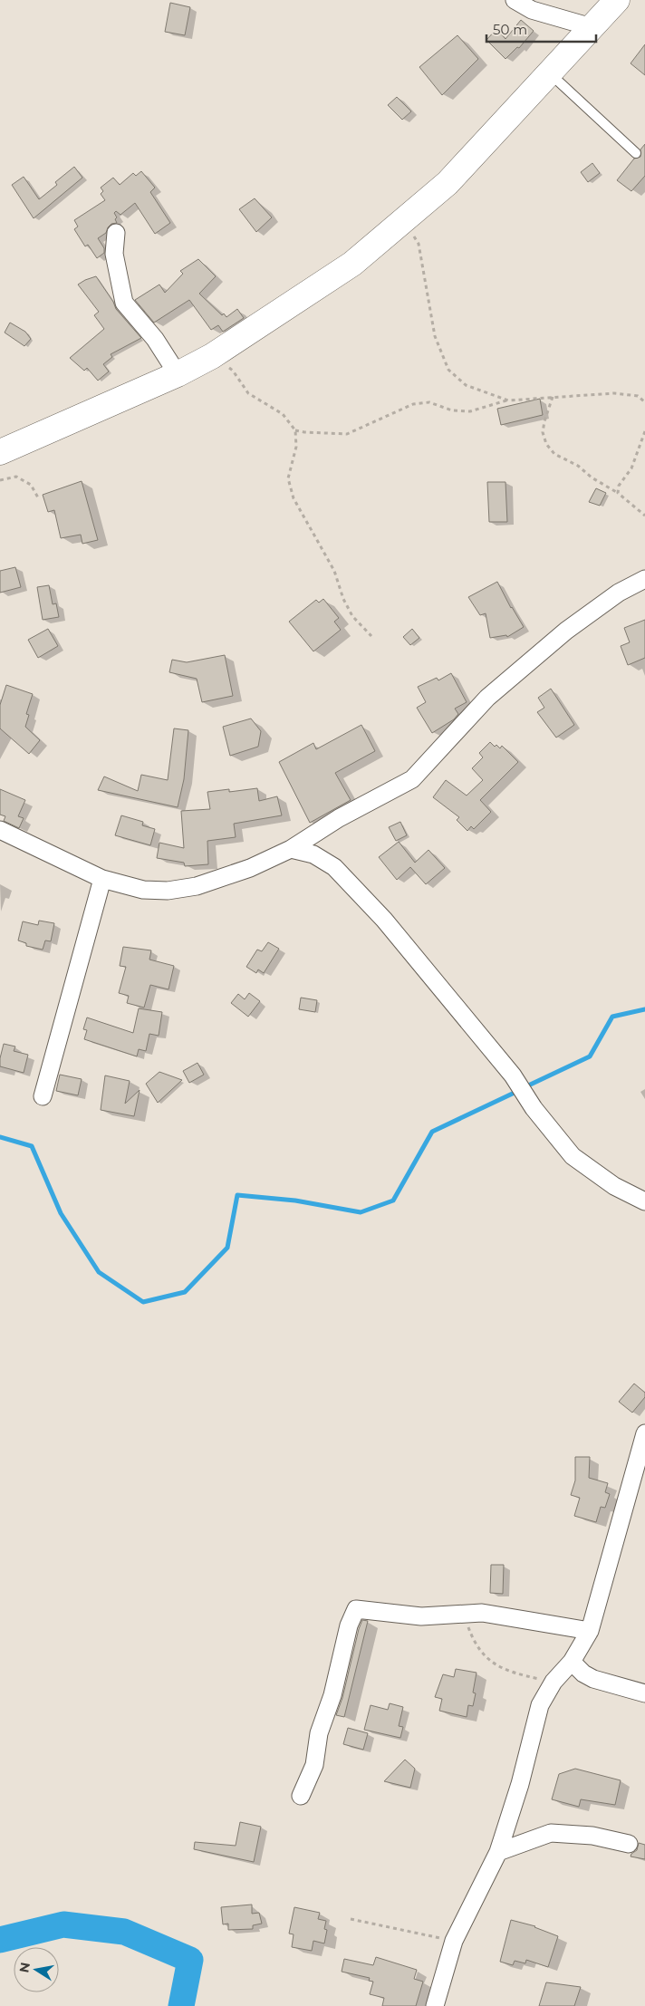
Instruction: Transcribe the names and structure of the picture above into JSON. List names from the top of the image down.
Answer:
{
  "scale_bar": "50 m",
  "north": "left"
}
